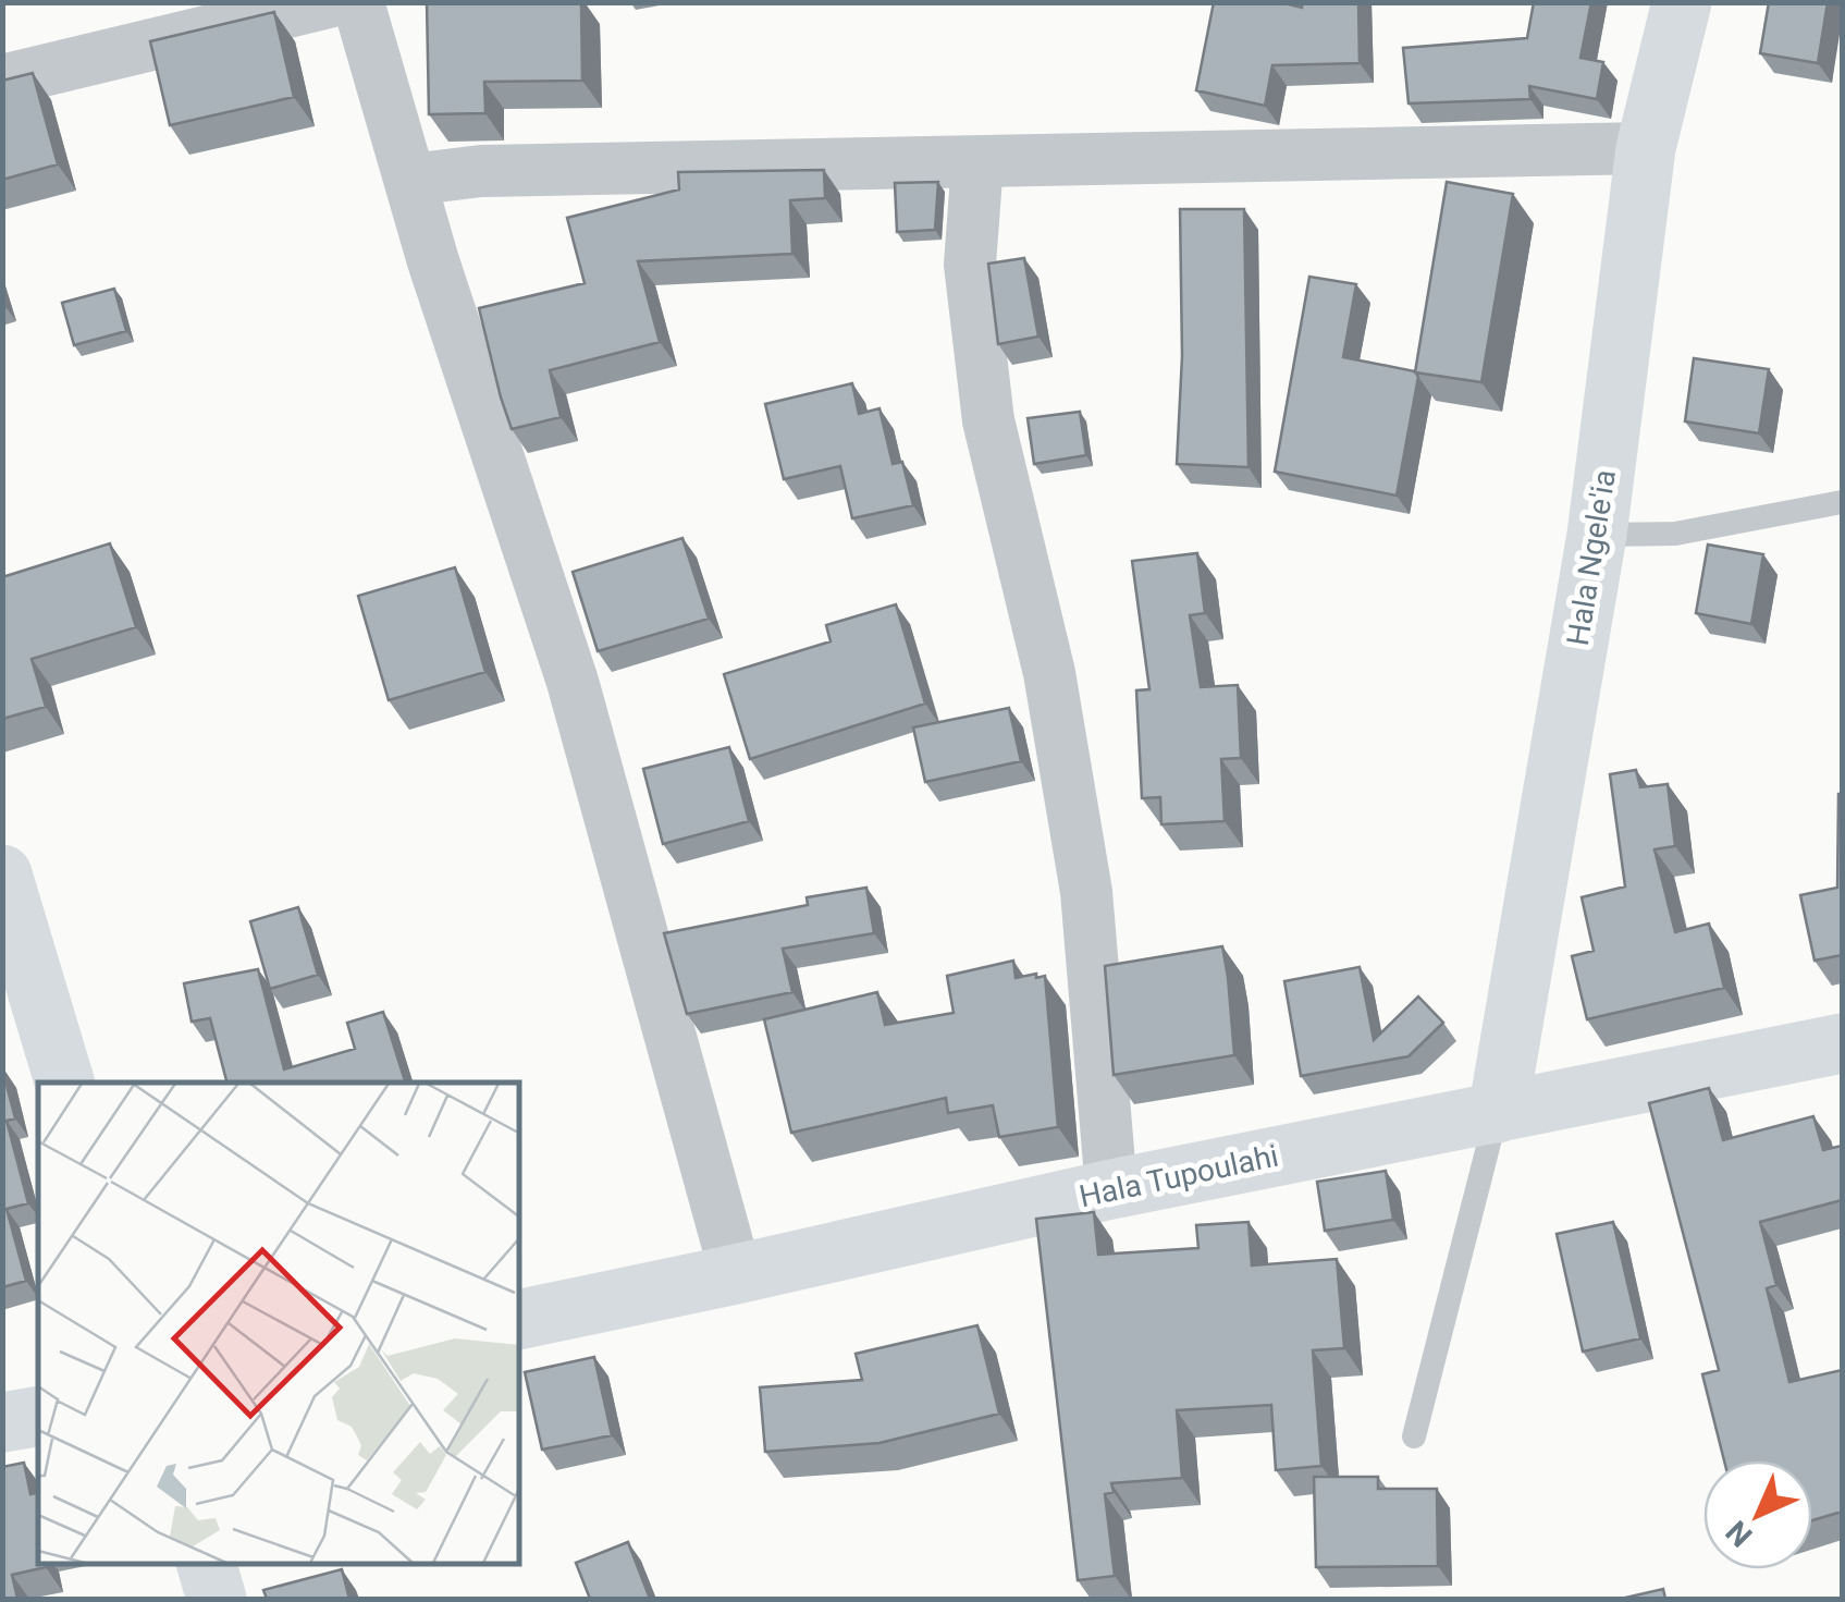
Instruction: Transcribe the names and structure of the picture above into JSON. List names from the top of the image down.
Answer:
{
  "streets": {
    "street": ["Hala Ngele'ia", "Hala Tupoulahi"]
  },
  "crossings": [
    ["Hala Ngele'ia", "Hala Tupoulahi"]
  ],
  "north": "bottom left"
}
